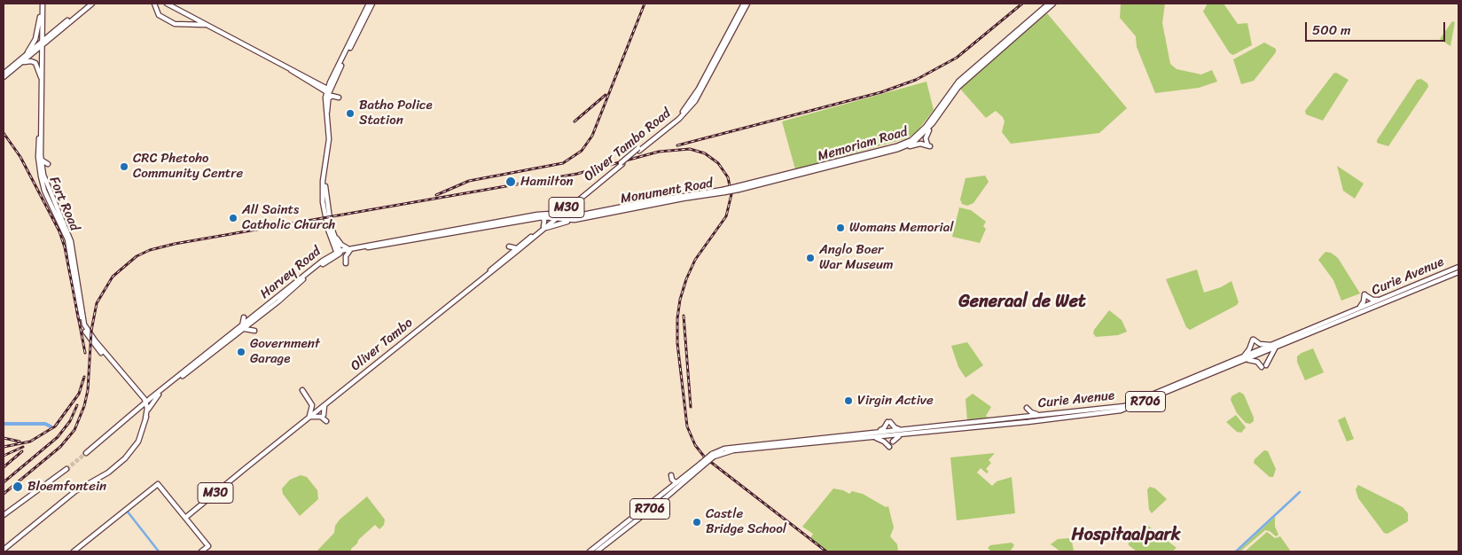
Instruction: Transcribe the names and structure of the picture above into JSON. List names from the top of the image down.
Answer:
{
  "streets": {
    "main road": [
      "Memoriam Road",
      "Oliver Tambo Road",
      "Monument Road",
      "Fort Road",
      "M30",
      "Harvey Road",
      "Curie Avenue",
      "Oliver Tambo",
      "R706"
    ]
  },
  "crossings": [
    ["Memoriam Road", "Monument Road"],
    ["Oliver Tambo Road", "Monument Road"],
    ["Oliver Tambo Road", "Harvey Road"],
    ["Oliver Tambo Road", "Oliver Tambo"],
    ["Monument Road", "Harvey Road"],
    ["Fort Road", "Harvey Road"],
    ["M30", "Oliver Tambo"],
    ["Curie Avenue", "R706"]
  ],
  "districts": ["Generaal de Wet", "Hospitaalpark"],
  "places": [
    "Batho Police Station",
    "CRC Phetoho Community Centre",
    "Hamilton",
    "All Saints Catholic Church",
    "Womans Memorial",
    "Anglo Boer War Museum",
    "Government Garage",
    "Virgin Active",
    "Bloemfontein",
    "Castle Bridge School"
  ],
  "scale_bar": "500 m"
}
